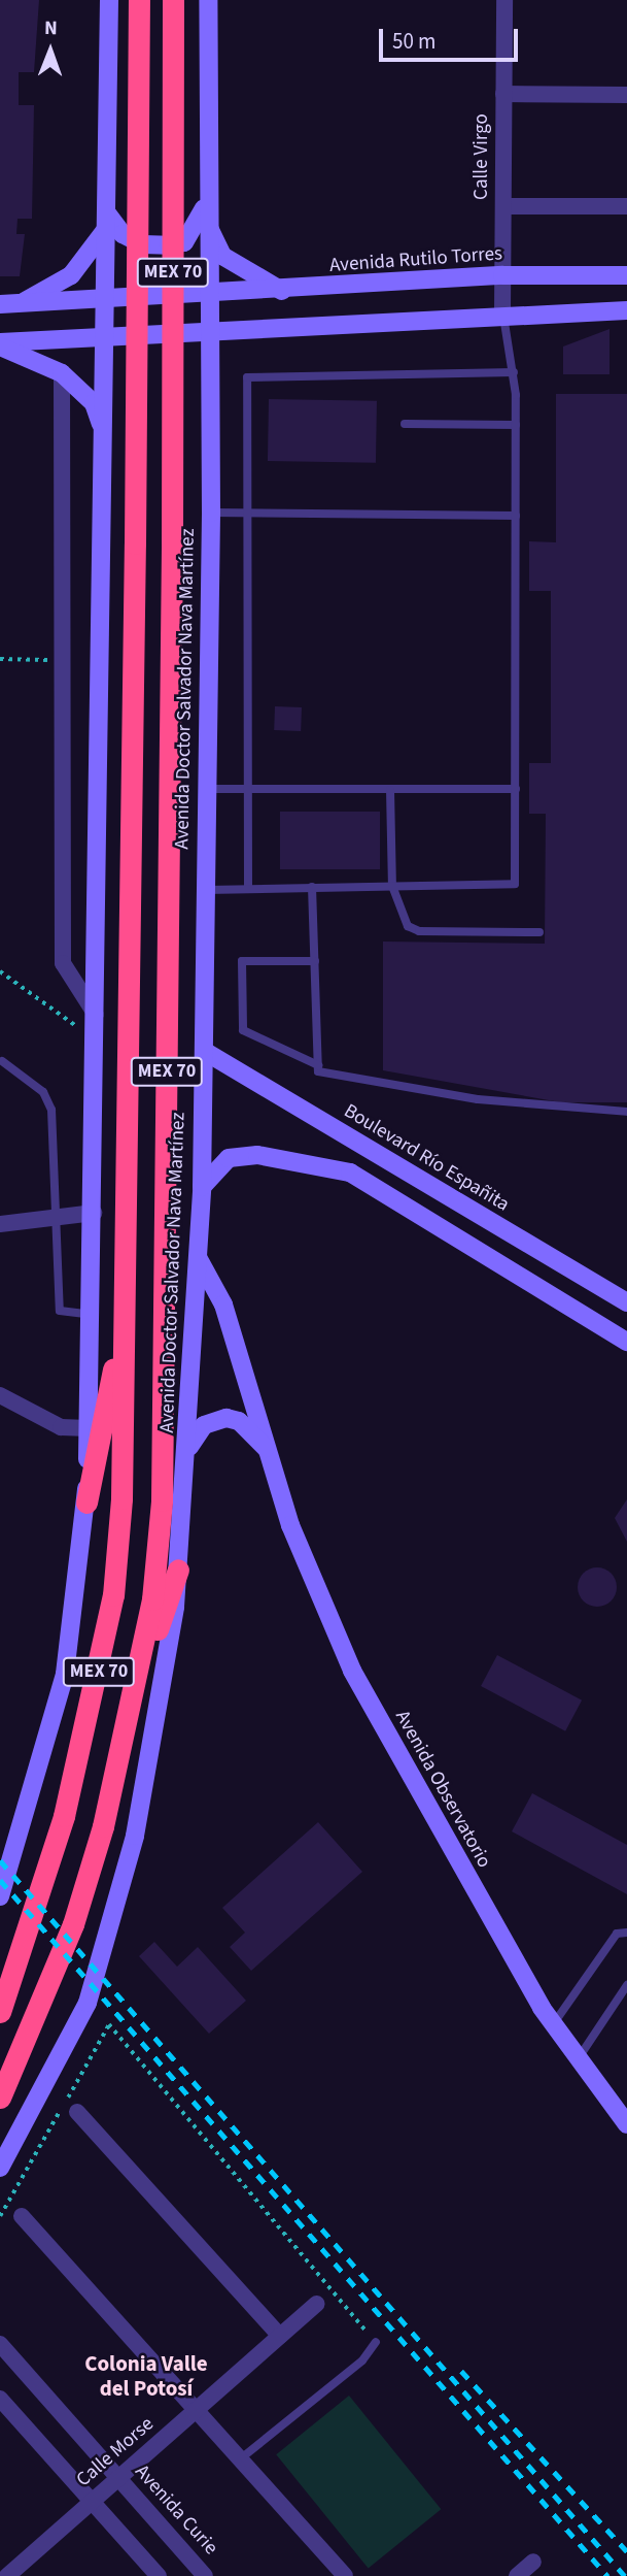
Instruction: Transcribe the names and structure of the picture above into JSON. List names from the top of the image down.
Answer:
{
  "streets": {
    "highway": ["MEX 70", "Avenida Doctor Salvador Nava Martínez"],
    "main road": ["Avenida Rutilo Torres", "Boulevard Río Españita", "Avenida Observatorio"],
    "street": ["Calle Virgo", "Calle Morse", "Avenida Curie"]
  },
  "crossings": [
    ["Calle Virgo", "Avenida Rutilo Torres"],
    ["Avenida Rutilo Torres", "Avenida Doctor Salvador Nava Martínez"],
    ["Avenida Doctor Salvador Nava Martínez", "Boulevard Río Españita"],
    ["Avenida Doctor Salvador Nava Martínez", "Avenida Observatorio"],
    ["Calle Morse", "Avenida Curie"]
  ],
  "districts": ["Colonia Valle del Potosí"],
  "scale_bar": "50 m",
  "north": "top"
}
